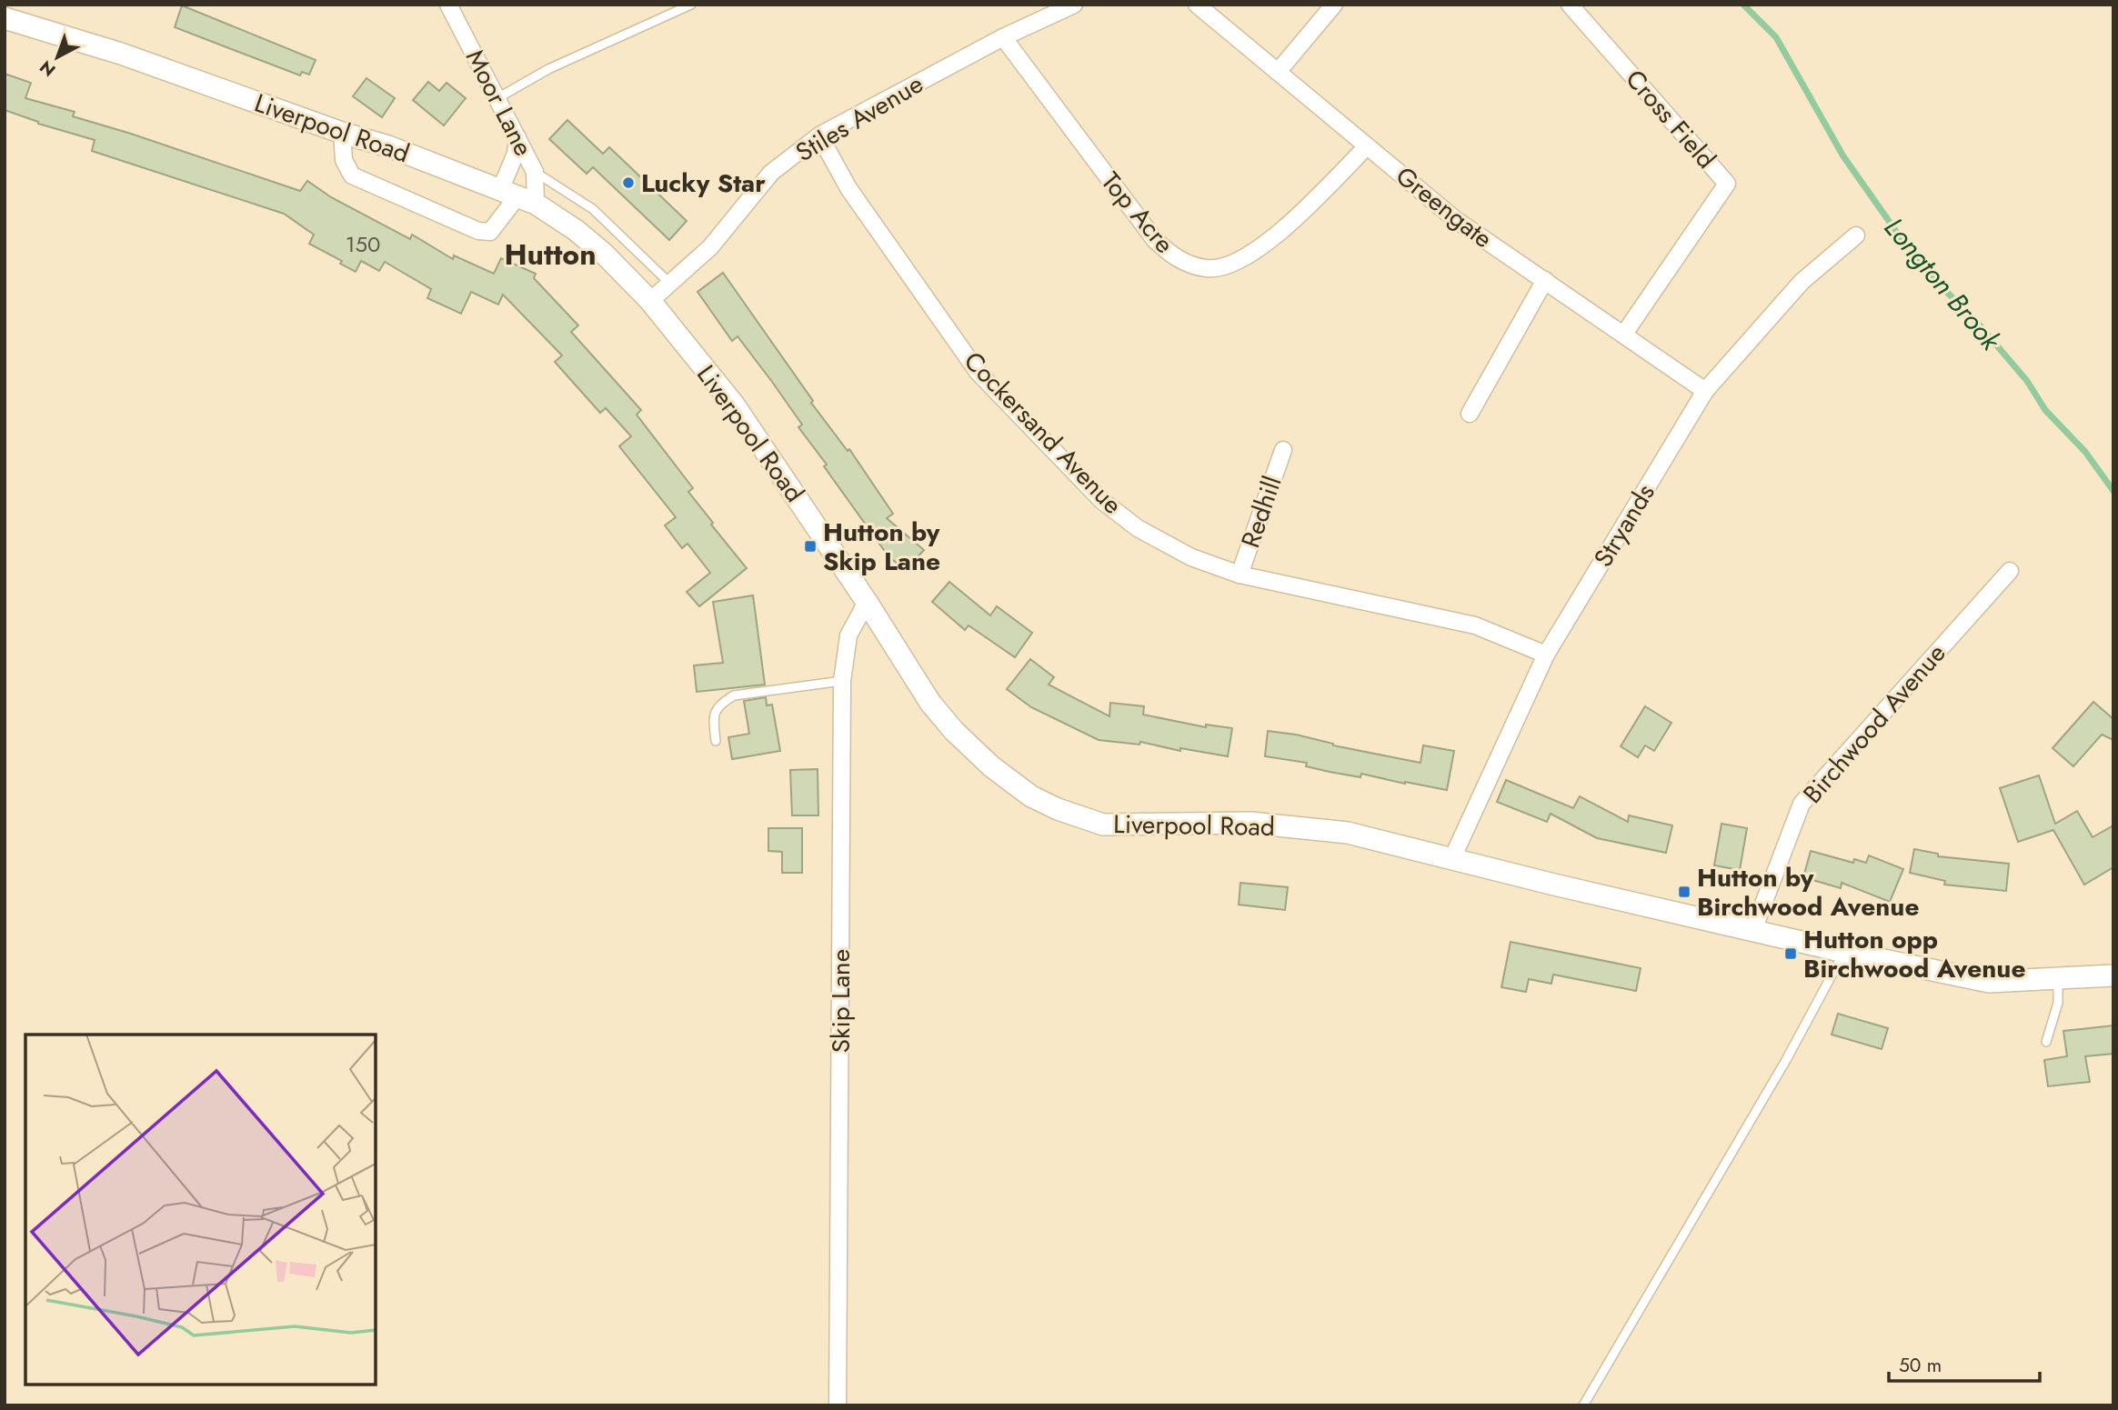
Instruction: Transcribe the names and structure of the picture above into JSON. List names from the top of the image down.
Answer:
{
  "streets": {
    "street": [
      "Moor Lane",
      "Stiles Avenue",
      "Cross Field",
      "Liverpool Road",
      "Greengate",
      "Top Acre",
      "Cockersand Avenue",
      "Redhill",
      "Stryands",
      "Birchwood Avenue",
      "Skip Lane"
    ]
  },
  "crossings": [
    ["Moor Lane", "Liverpool Road"],
    ["Stiles Avenue", "Liverpool Road"],
    ["Stiles Avenue", "Top Acre"],
    ["Stiles Avenue", "Cockersand Avenue"],
    ["Cross Field", "Greengate"],
    ["Liverpool Road", "Stryands"],
    ["Liverpool Road", "Birchwood Avenue"],
    ["Liverpool Road", "Skip Lane"],
    ["Greengate", "Top Acre"],
    ["Greengate", "Stryands"],
    ["Cockersand Avenue", "Redhill"],
    ["Cockersand Avenue", "Stryands"]
  ],
  "districts": ["Hutton"],
  "water": ["Longton Brook"],
  "places": {
    "other": ["Lucky Star"],
    "transit": ["Hutton by Skip Lane", "Hutton by Birchwood Avenue", "Hutton opp Birchwood Avenue"]
  },
  "house_numbers": ["150"],
  "scale_bar": "50 m",
  "north": "bottom left"
}
